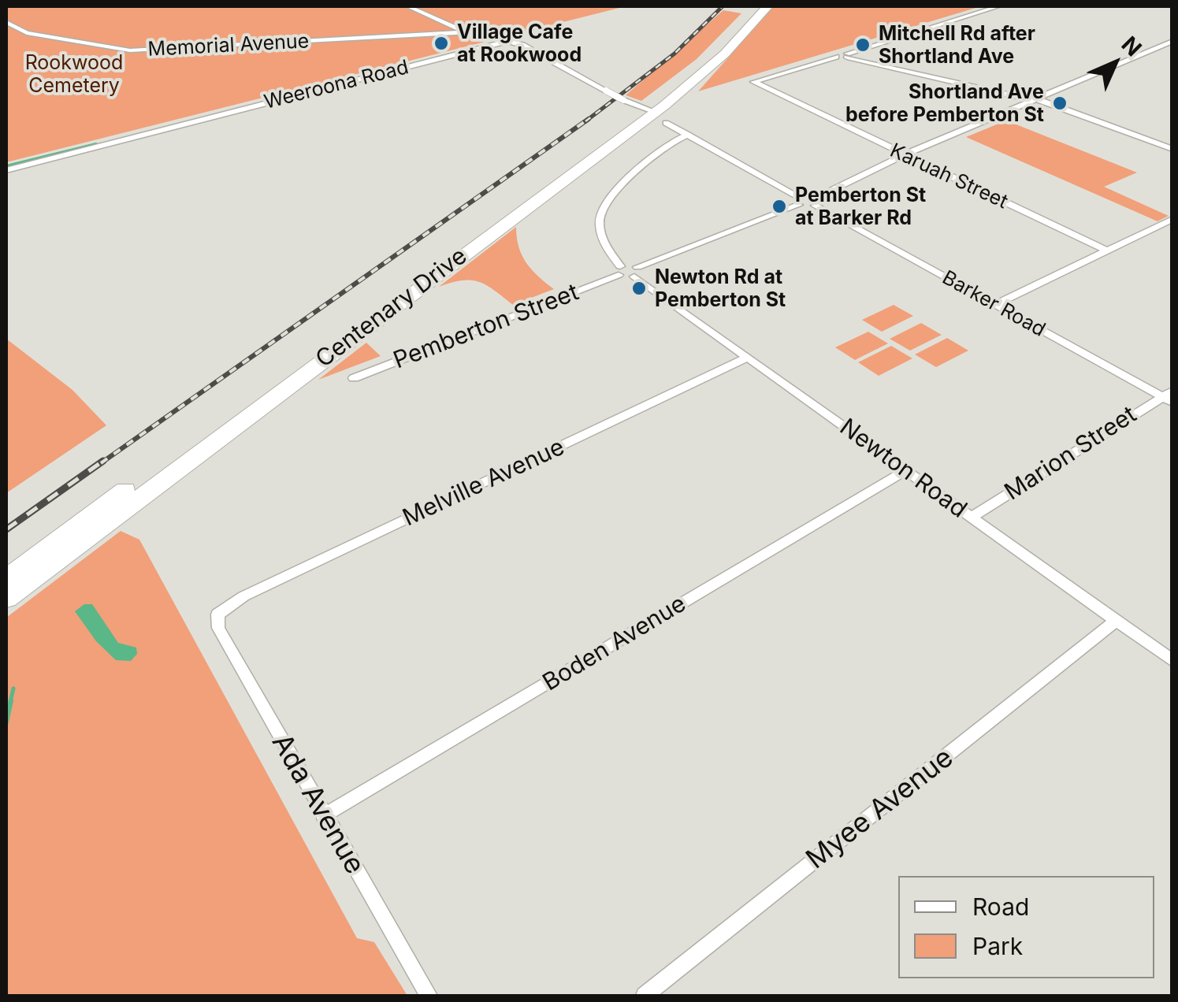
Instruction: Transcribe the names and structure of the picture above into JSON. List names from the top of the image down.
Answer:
{
  "streets": {
    "highway": ["Centenary Drive"],
    "street": [
      "Memorial Avenue",
      "Weeroona Road",
      "Karuah Street",
      "Barker Road",
      "Pemberton Street",
      "Marion Street",
      "Newton Road",
      "Melville Avenue",
      "Boden Avenue",
      "Ada Avenue",
      "Myee Avenue"
    ]
  },
  "crossings": [
    ["Memorial Avenue", "Weeroona Road"],
    ["Barker Road", "Marion Street"],
    ["Marion Street", "Newton Road"],
    ["Newton Road", "Melville Avenue"],
    ["Newton Road", "Boden Avenue"],
    ["Newton Road", "Myee Avenue"],
    ["Melville Avenue", "Ada Avenue"],
    ["Boden Avenue", "Ada Avenue"]
  ],
  "parks": ["Rookwood Cemetery"],
  "places": [
    "Village Cafe at Rookwood",
    "Mitchell Rd after Shortland Ave",
    "Shortland Ave before Pemberton St",
    "Pemberton St at Barker Rd",
    "Newton Rd at Pemberton St"
  ],
  "legend": ["Road", "Park"],
  "north": "top right"
}
